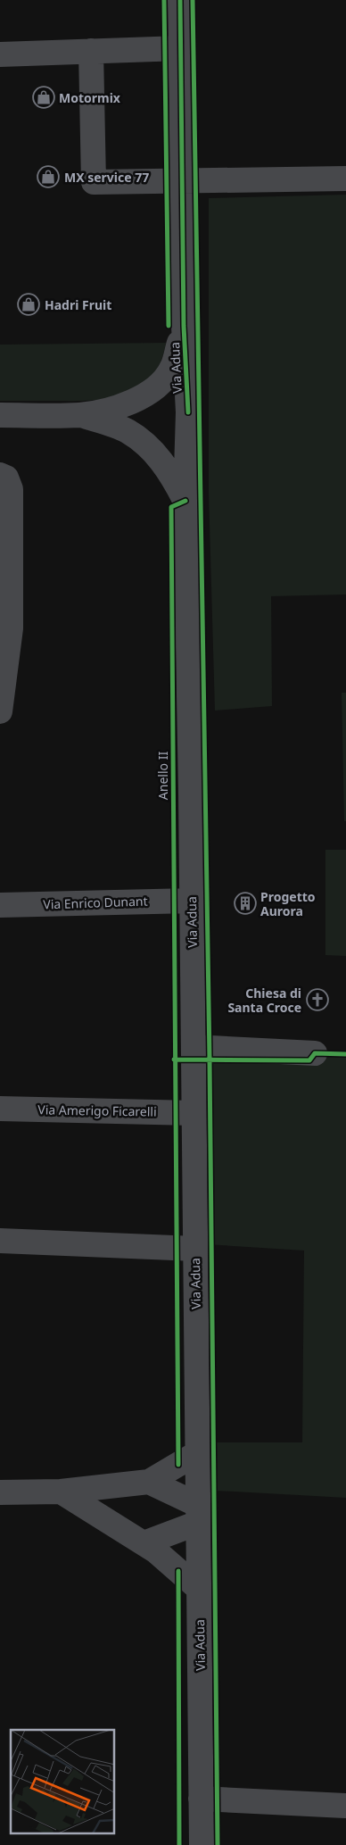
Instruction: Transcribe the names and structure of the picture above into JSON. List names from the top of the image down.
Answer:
{
  "streets": {
    "street": ["Via Adua", "Via Enrico Dunant", "Via Amerigo Ficarelli"],
    "cycle path": ["Anello II"]
  },
  "crossings": [
    ["Via Adua", "Via Enrico Dunant"],
    ["Via Adua", "Via Amerigo Ficarelli"]
  ],
  "places": {
    "shop": ["Motormix", "MX service 77", "Hadri Fruit"],
    "building": ["Progetto Aurora"],
    "church": ["Chiesa di Santa Croce"]
  }
}
